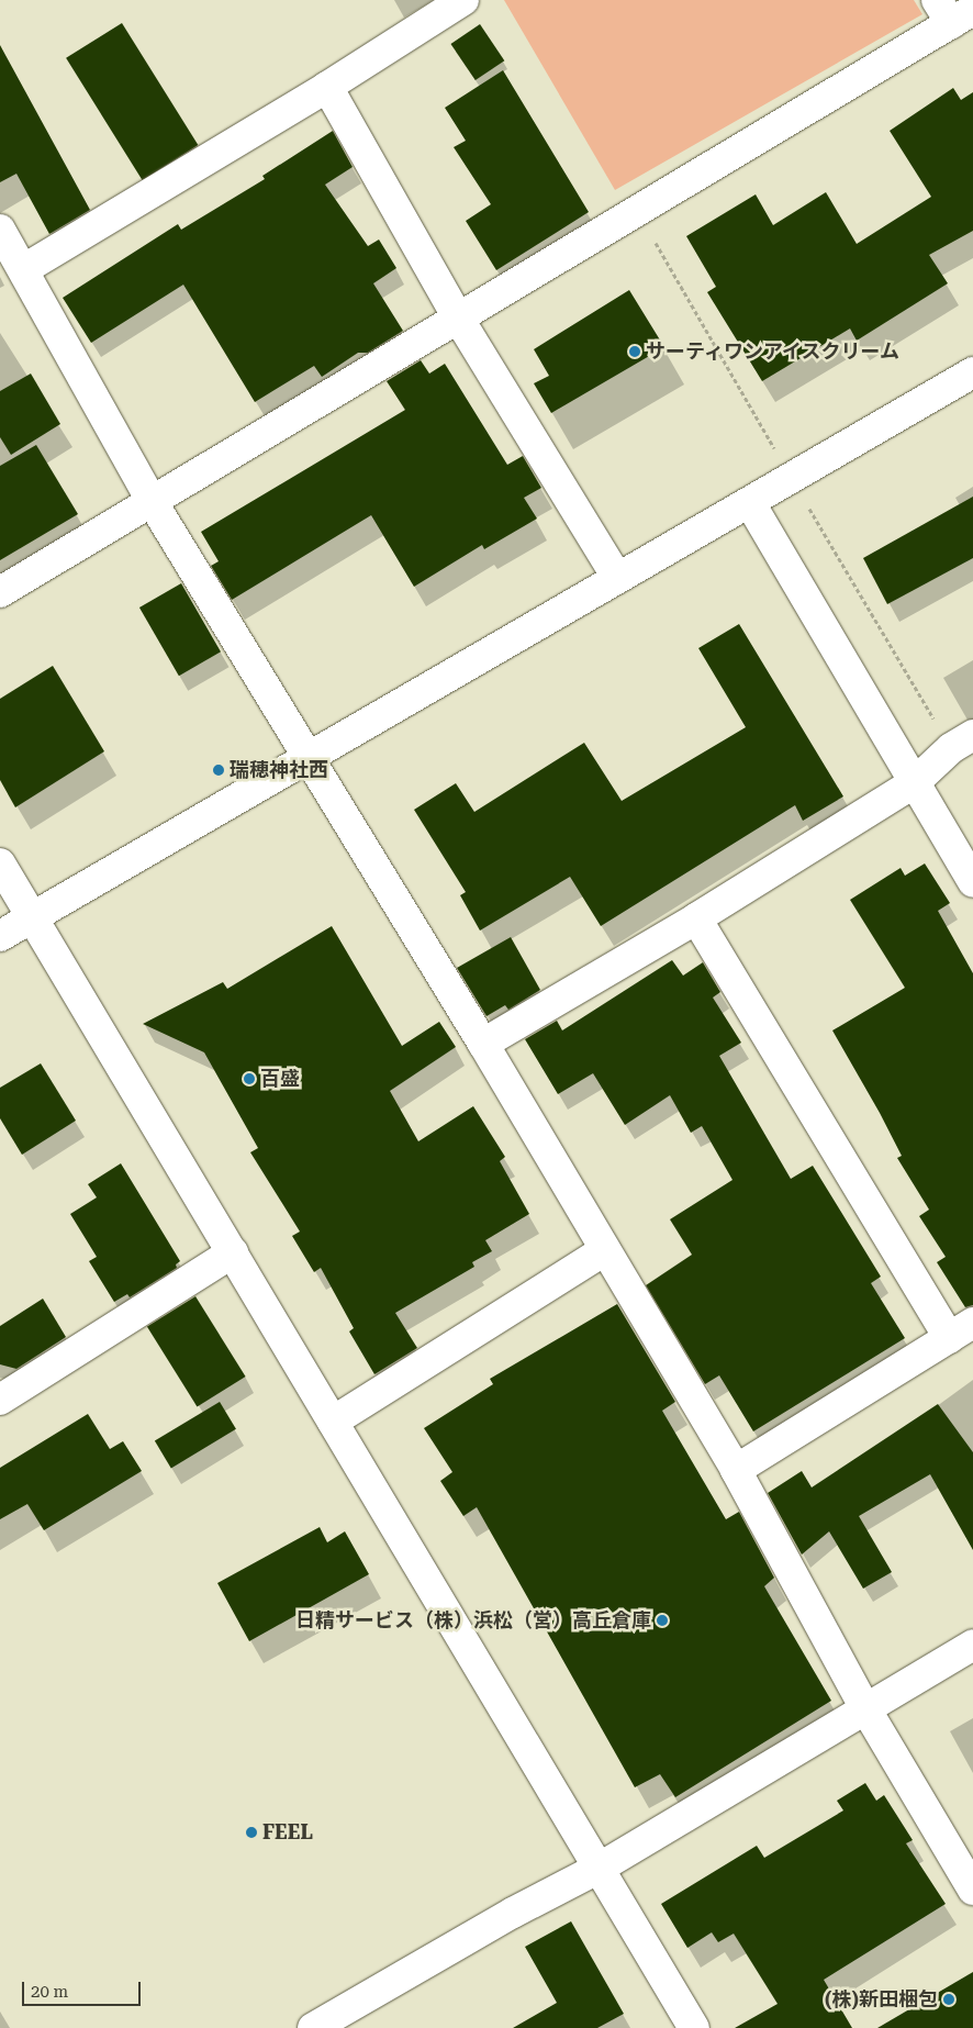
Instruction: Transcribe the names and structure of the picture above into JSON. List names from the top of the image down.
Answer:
{
  "places": [
    "サーティワンアイスクリーム",
    "瑞穂神社西",
    "百盛",
    "日精サービス（株）浜松（営）高丘倉庫",
    "FEEL",
    "(株)新田梱包"
  ],
  "scale_bar": "20 m"
}
